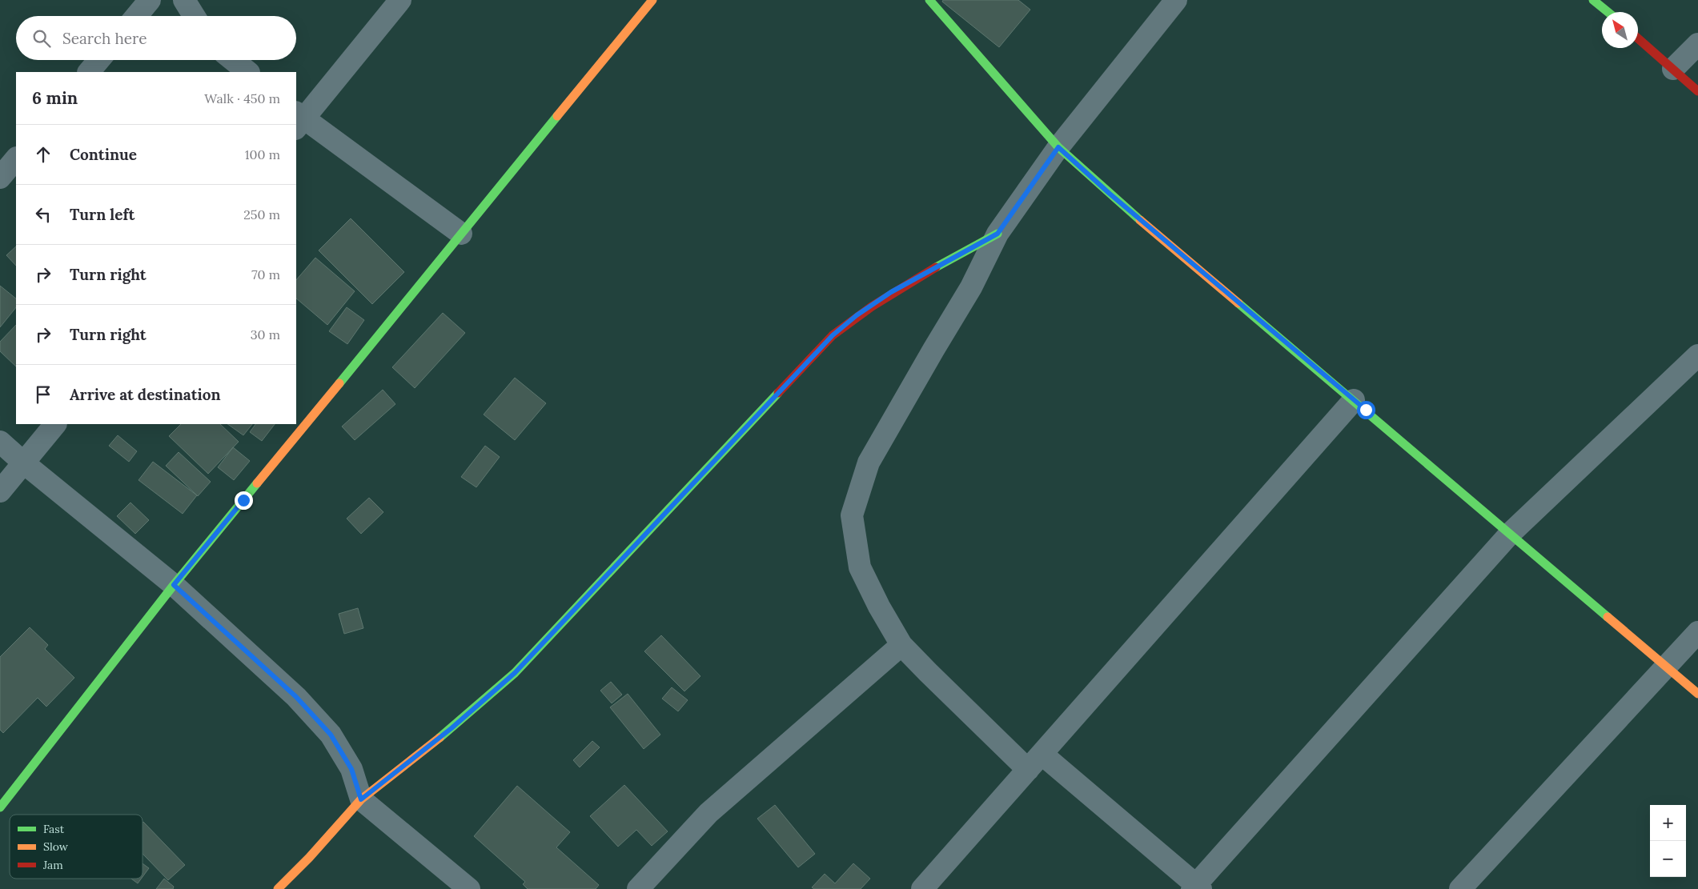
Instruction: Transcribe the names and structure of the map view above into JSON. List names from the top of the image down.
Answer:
{
  "legend": ["Fast", "Slow", "Jam"],
  "north": "top left",
  "page": {
    "search": "Search here",
    "heading": ["6 min", "Walk · 450 m"],
    "list": [
      ["Continue", "100 m"],
      ["Turn left", "250 m"],
      ["Turn right", "70 m"],
      ["Turn right", "30 m"],
      "Arrive at destination"
    ],
    "map_buttons": ["+", "−"]
  }
}
